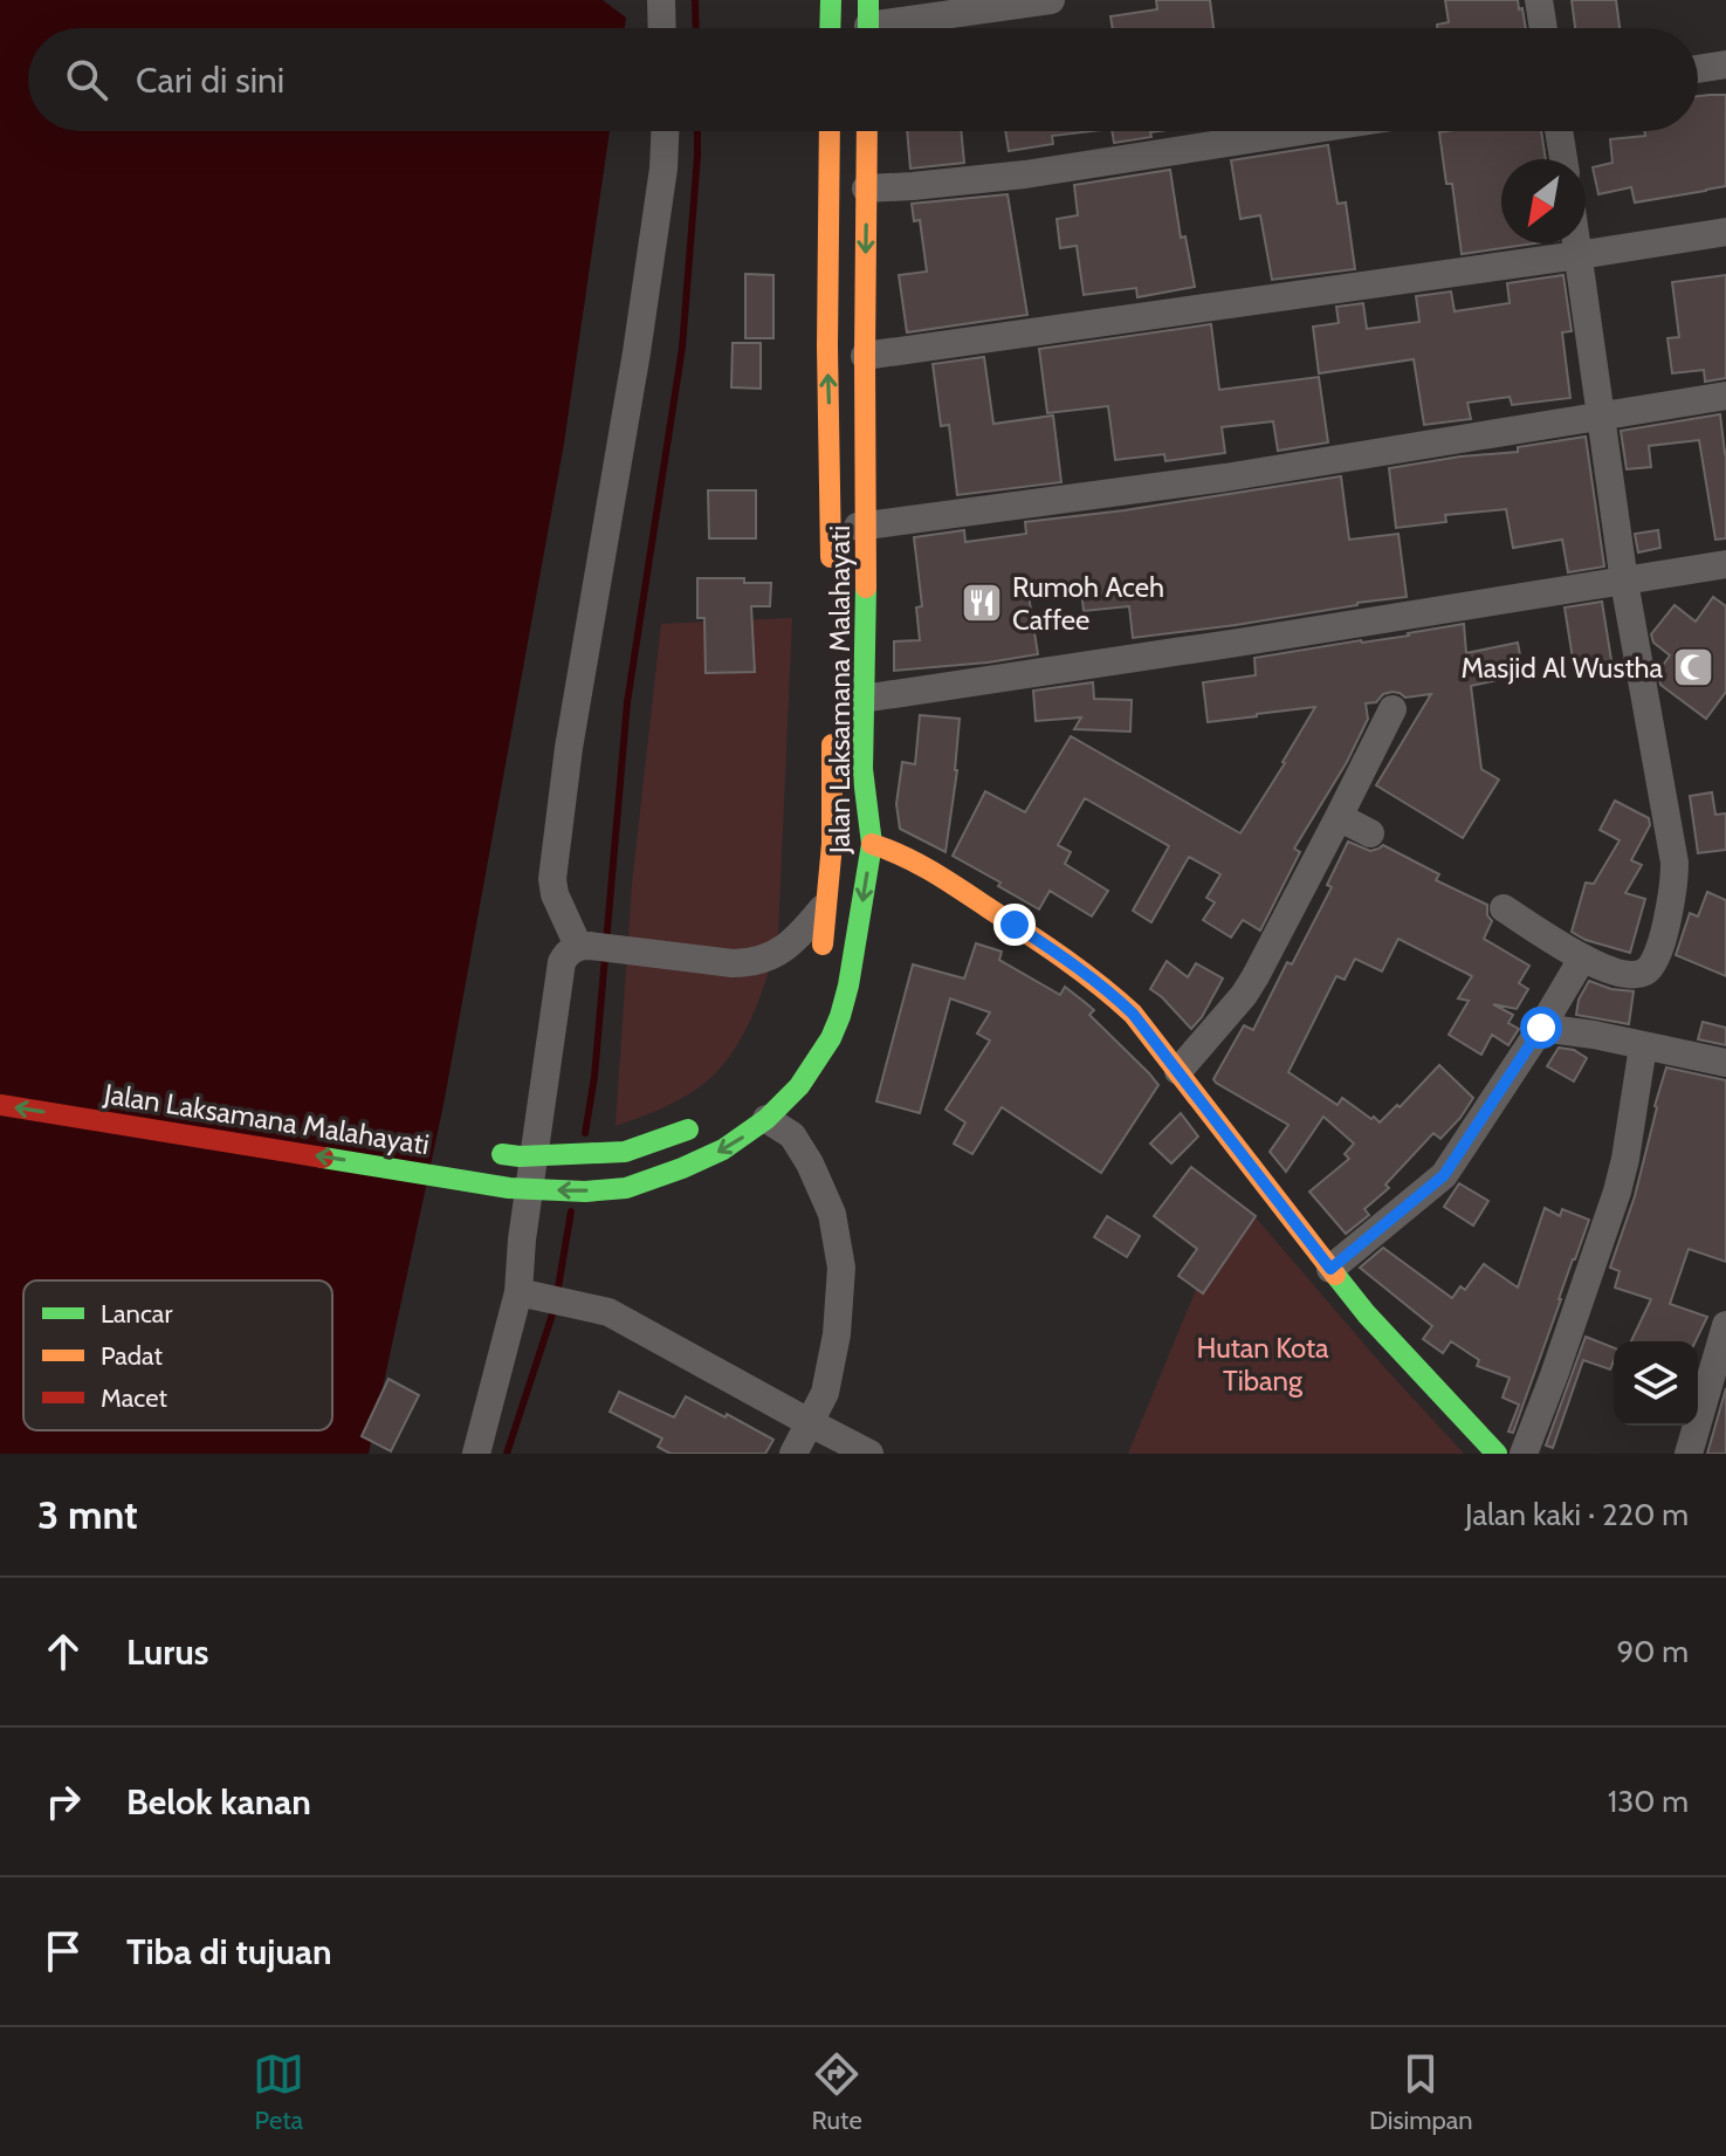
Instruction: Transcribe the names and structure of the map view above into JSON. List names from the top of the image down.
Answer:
{
  "streets": {
    "main road": ["Jalan Laksamana Malahayati"]
  },
  "parks": ["Hutan Kota Tibang"],
  "places": {
    "restaurant": ["Rumoh Aceh Caffee"],
    "mosque": ["Masjid Al Wustha"]
  },
  "legend": ["Lancar", "Padat", "Macet"],
  "north": "bottom left",
  "page": {
    "search": "Cari di sini",
    "heading": ["3 mnt", "Jalan kaki · 220 m"],
    "list": [
      ["Lurus", "90 m"],
      ["Belok kanan", "130 m"],
      "Tiba di tujuan"
    ],
    "nav": ["Peta", "Rute", "Disimpan"]
  }
}
